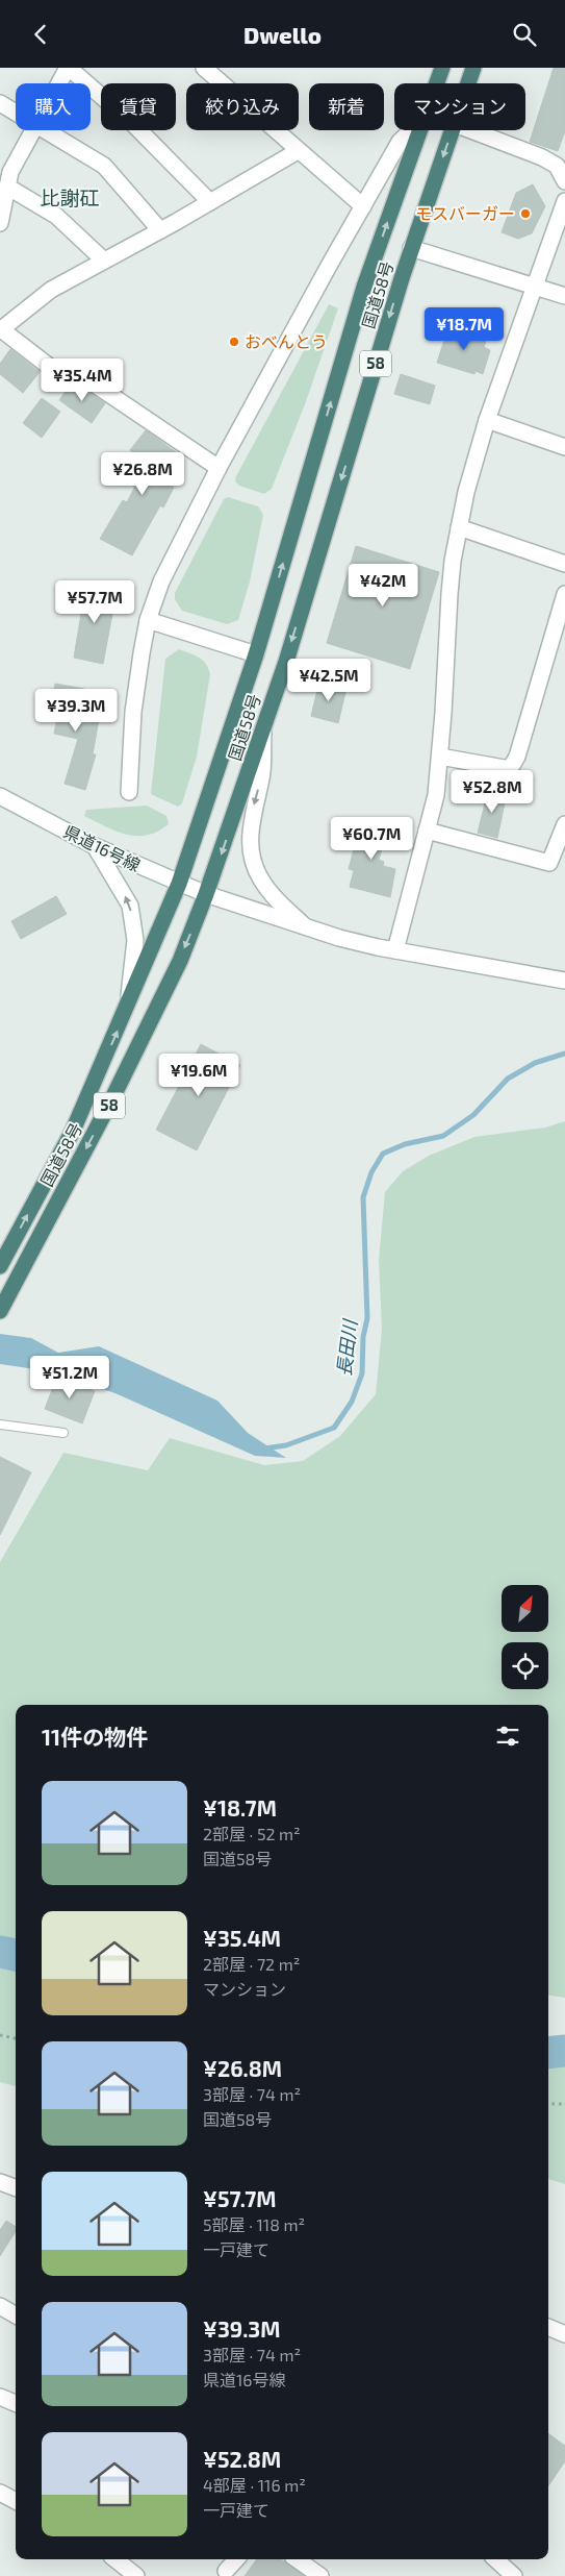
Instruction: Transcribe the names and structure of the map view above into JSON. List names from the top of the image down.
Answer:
{
  "streets": {
    "highway": ["国道58号", "58"],
    "street": ["県道16号線"]
  },
  "crossings": [
    ["国道58号", "県道16号線"]
  ],
  "districts": ["比謝矼"],
  "water": ["長田川"],
  "places": ["モスバーガー", "おべんとう"],
  "north": "top right",
  "page": {
    "header": "Dwello",
    "chip": [
      "購入",
      "賃貸",
      "絞り込み",
      "新着",
      "マンション"
    ],
    "price": [
      "¥18.7M",
      "¥35.4M",
      "¥26.8M",
      "¥42M",
      "¥57.7M",
      "¥42.5M",
      "¥39.3M",
      "¥52.8M",
      "¥60.7M",
      "¥19.6M",
      "¥51.2M"
    ],
    "heading": "11件の物件",
    "list": [
      {
        "name": "¥18.7M",
        "note": "2部屋 · 52 m² · 国道58号"
      },
      {
        "name": "¥35.4M",
        "note": "2部屋 · 72 m² · マンション"
      },
      {
        "name": "¥26.8M",
        "note": "3部屋 · 74 m² · 国道58号"
      },
      {
        "name": "¥57.7M",
        "note": "5部屋 · 118 m² · 一戸建て"
      },
      {
        "name": "¥39.3M",
        "note": "3部屋 · 74 m² · 県道16号線"
      },
      {
        "name": "¥52.8M",
        "note": "4部屋 · 116 m² · 一戸建て"
      }
    ]
  }
}
